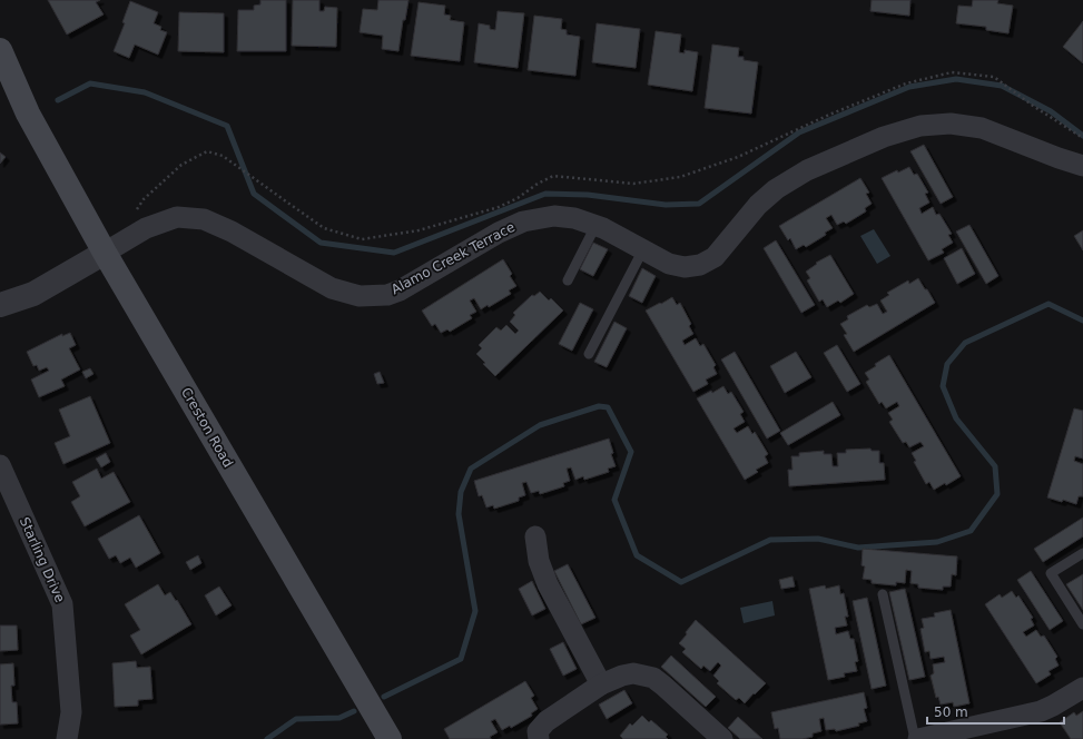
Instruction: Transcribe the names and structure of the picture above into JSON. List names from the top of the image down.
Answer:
{
  "streets": {
    "main road": ["Creston Road"],
    "street": ["Alamo Creek Terrace", "Starling Drive"]
  },
  "crossings": [
    ["Alamo Creek Terrace", "Creston Road"]
  ],
  "scale_bar": "50 m"
}
